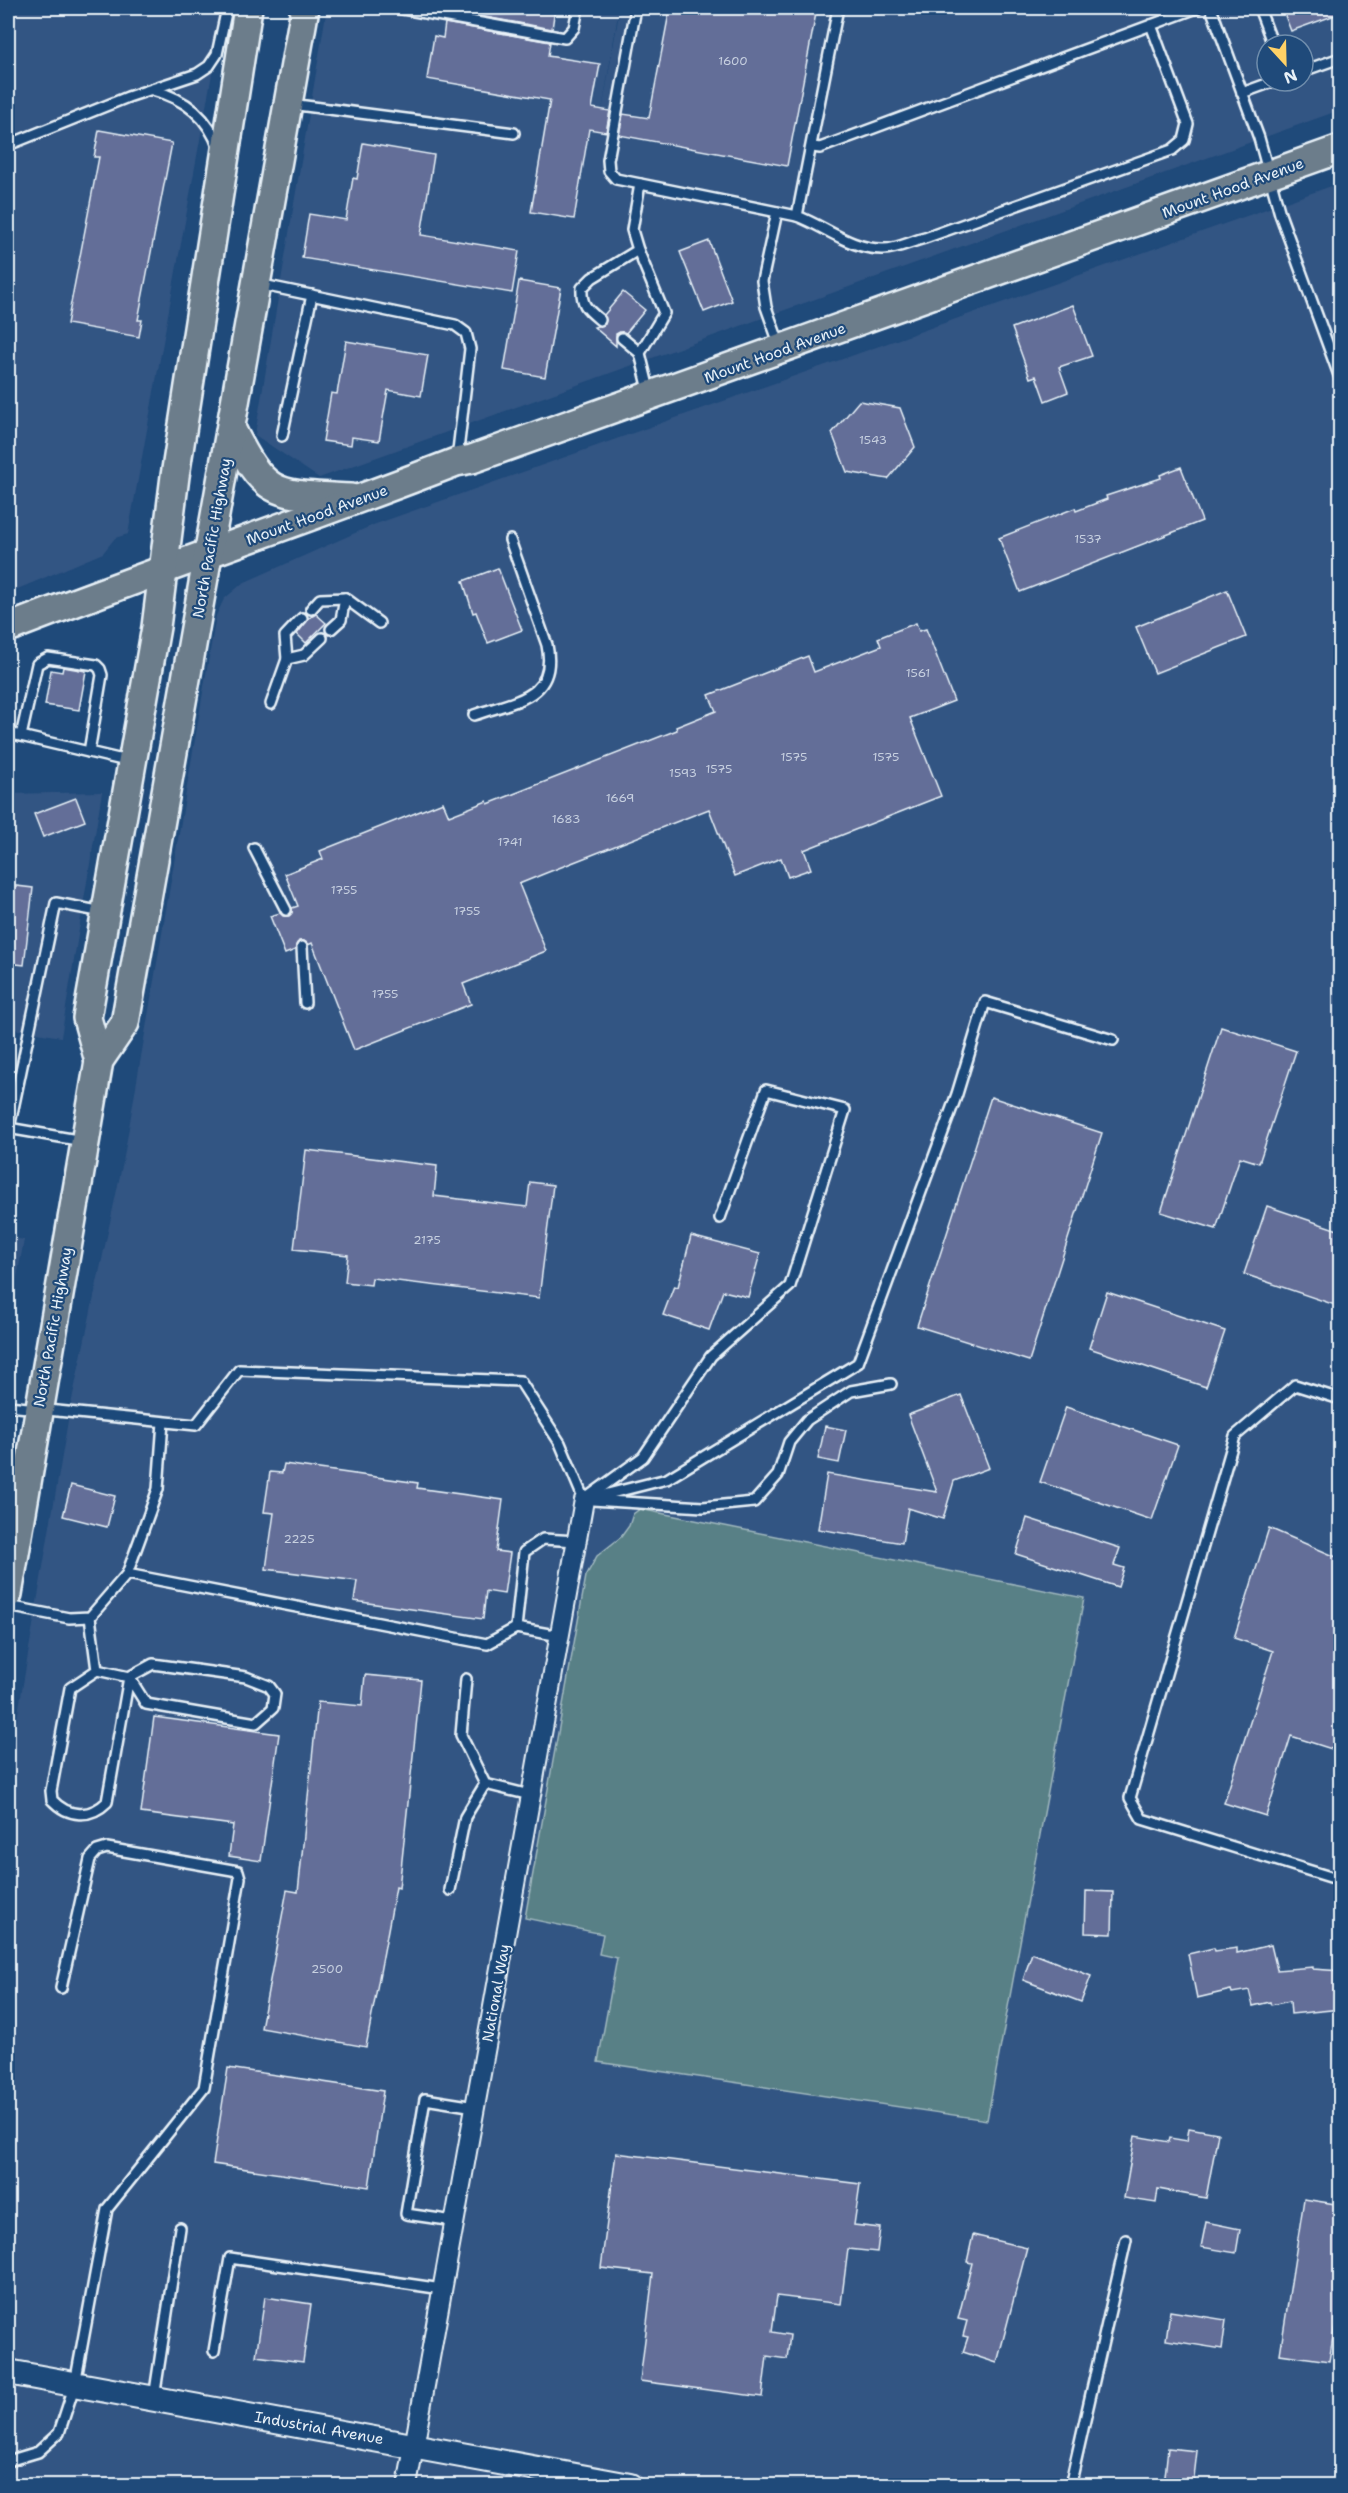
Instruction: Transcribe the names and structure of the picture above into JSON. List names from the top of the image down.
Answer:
{
  "streets": {
    "main road": ["Mount Hood Avenue", "North Pacific Highway"],
    "street": ["National Way", "Industrial Avenue"]
  },
  "crossings": [
    ["Mount Hood Avenue", "North Pacific Highway"],
    ["National Way", "Industrial Avenue"]
  ],
  "house_numbers": [
    "1600",
    "1543",
    "1537",
    "1561",
    "1575",
    "1575",
    "1575",
    "1593",
    "1669",
    "1683",
    "1741",
    "1755",
    "1755",
    "1755",
    "2175",
    "2225",
    "2500"
  ],
  "north": "bottom"
}
